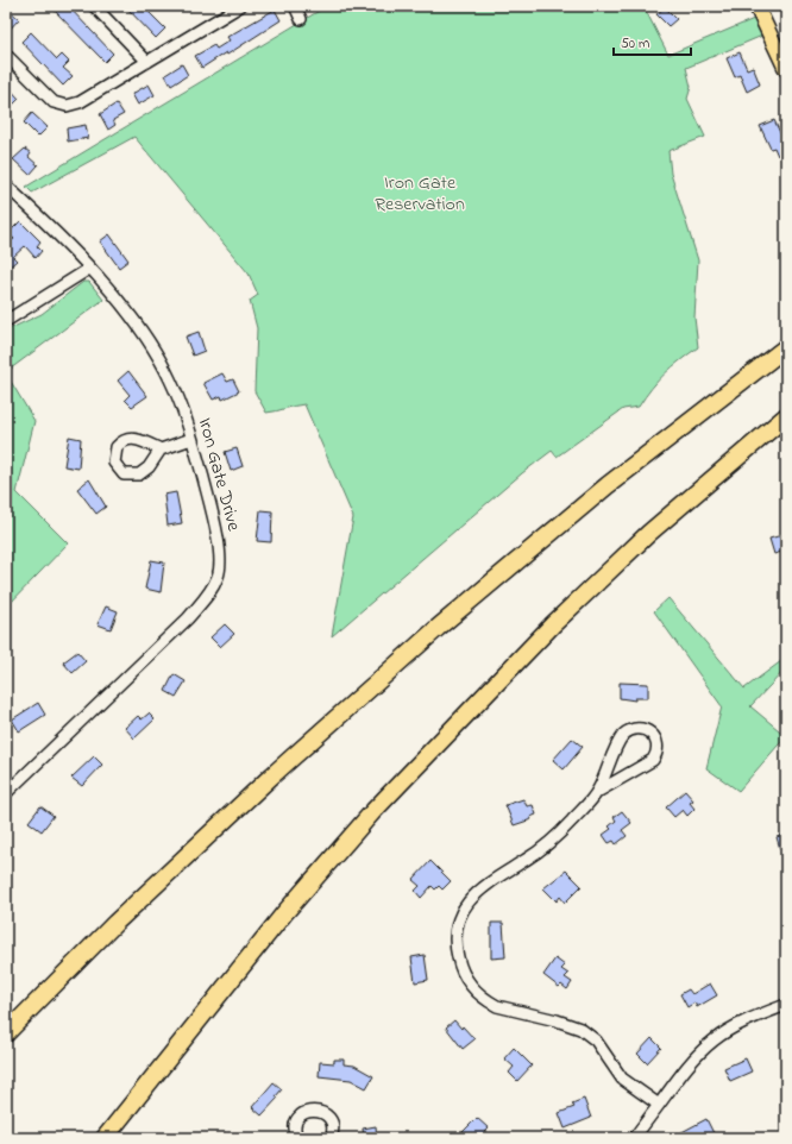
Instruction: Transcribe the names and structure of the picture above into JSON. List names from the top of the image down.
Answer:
{
  "streets": {
    "street": ["Iron Gate Drive"]
  },
  "parks": ["Iron Gate Reservation"],
  "scale_bar": "50 m"
}
